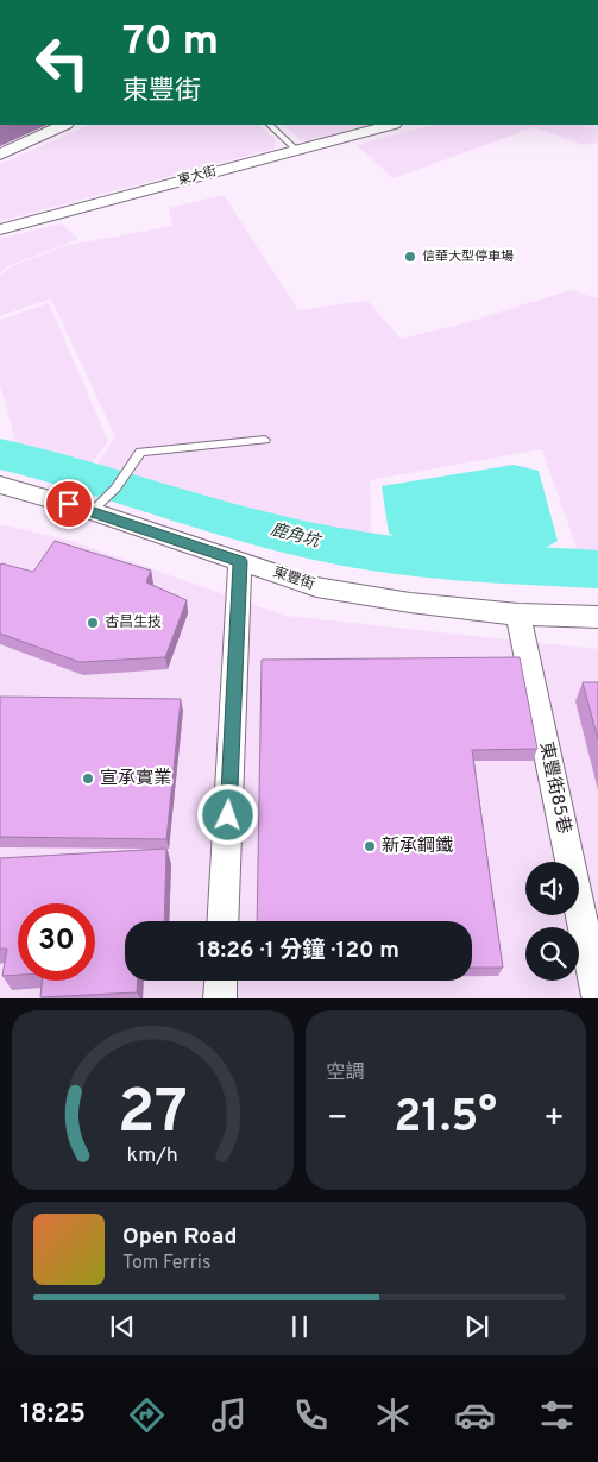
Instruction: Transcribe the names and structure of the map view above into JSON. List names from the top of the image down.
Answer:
{
  "streets": {
    "street": ["東大街", "東豐街", "東豐街85巷"]
  },
  "crossings": [
    ["東豐街", "東豐街85巷"]
  ],
  "water": ["鹿角坑"],
  "places": [
    "信華大型停車場",
    "杏昌生技",
    "宣承實業",
    "新承鋼鐵"
  ],
  "page": {
    "turn": ["70 m", "東豐街"],
    "limit": "30",
    "trip": "18:26 · 1 分鐘 · 120 m",
    "tile": "空調",
    "heat": ["−", "21.5°", "+"],
    "song": ["Open Road", "Tom Ferris"],
    "tabs": "18:25",
    "gauge": ["27", "km/h"]
  }
}
